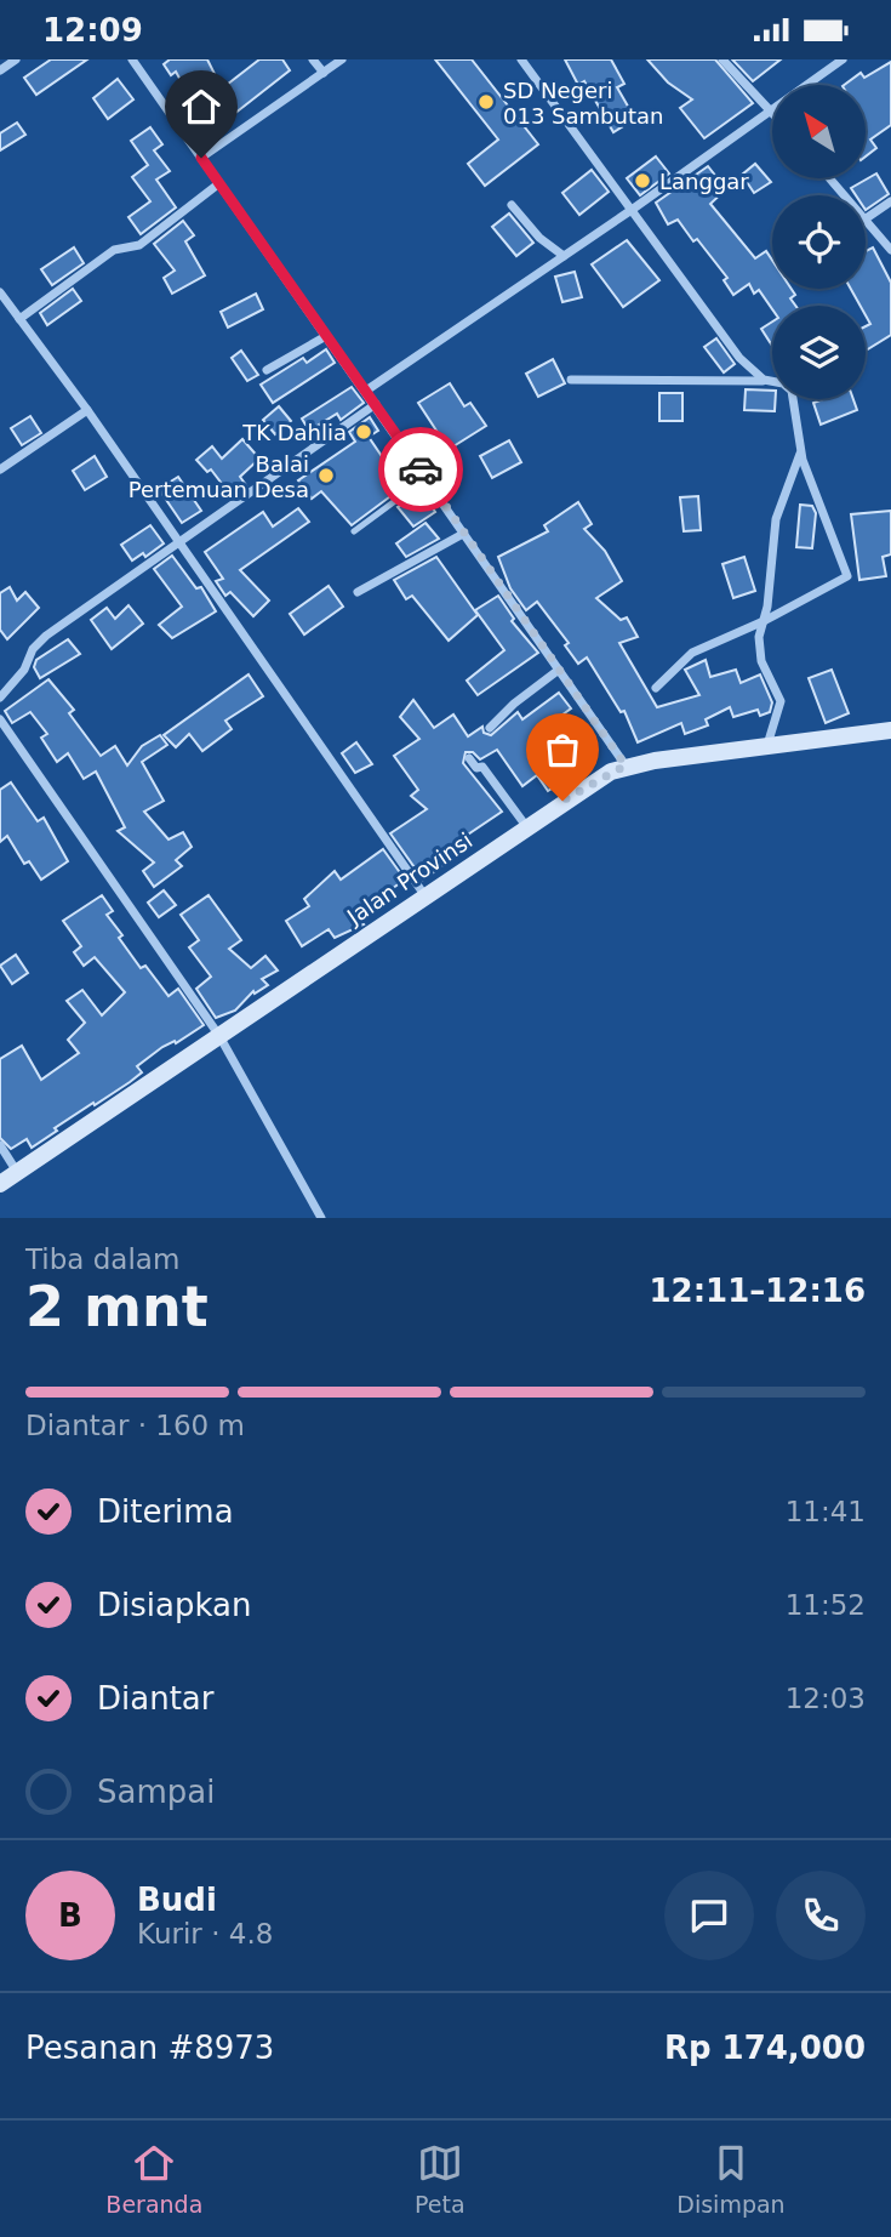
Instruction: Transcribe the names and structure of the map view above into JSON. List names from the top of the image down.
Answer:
{
  "streets": {
    "main road": ["Jalan Provinsi"]
  },
  "places": [
    "SD Negeri 013 Sambutan",
    "Langgar",
    "TK Dahlia",
    "Balai Pertemuan Desa"
  ],
  "north": "top left",
  "page": {
    "status": "12:09",
    "heading": ["2 mnt", "Tiba dalam", "12:11–12:16"],
    "panel": [
      "Budi",
      "Kurir · 4.8",
      "Pesanan #8973",
      "Rp 174,000"
    ],
    "bar": "Diantar · 160 m",
    "list": [
      ["Diterima", "11:41"],
      ["Disiapkan", "11:52"],
      ["Diantar", "12:03"],
      "Sampai"
    ],
    "round": "B",
    "tabs": ["Beranda", "Peta", "Disimpan"]
  }
}
